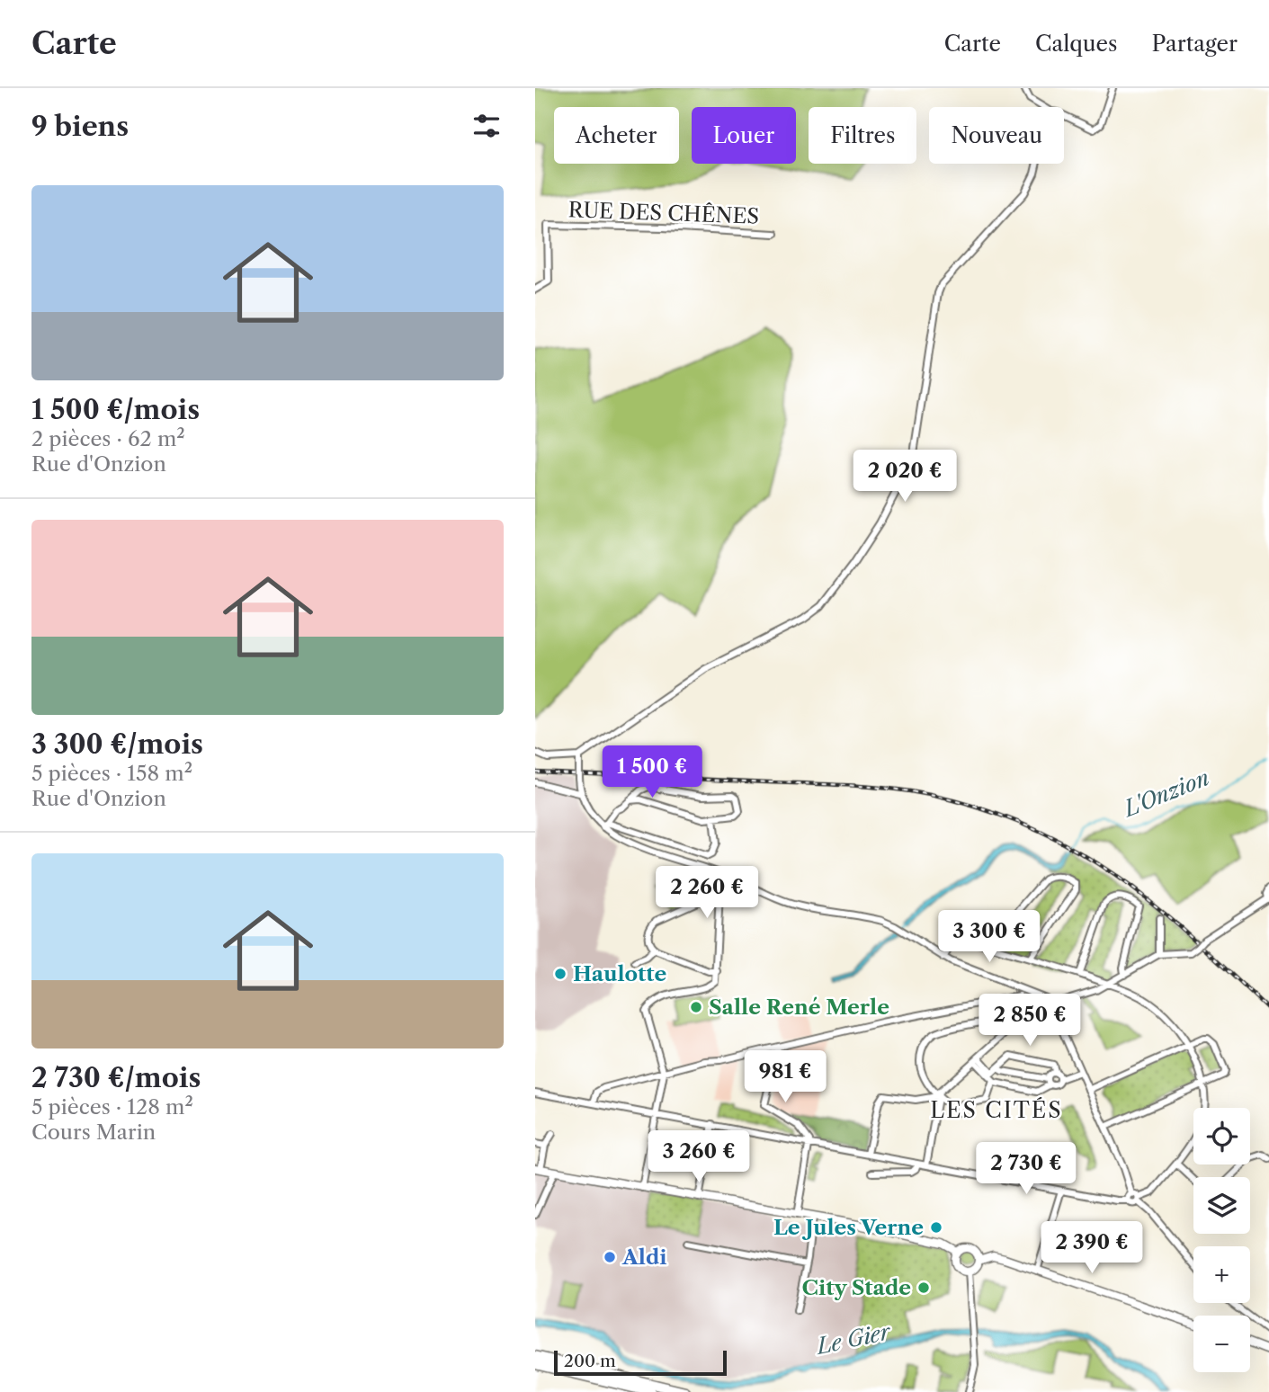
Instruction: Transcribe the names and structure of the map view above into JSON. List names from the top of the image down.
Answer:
{
  "streets": {
    "street": ["RUE DES CHÊNES"]
  },
  "districts": ["LES CITÉS"],
  "water": ["L'Onzion", "Le Gier"],
  "places": [
    "Haulotte",
    "Salle René Merle",
    "Le Jules Verne",
    "Aldi",
    "City Stade"
  ],
  "scale_bar": "200 m",
  "page": {
    "header": "Carte",
    "nav": ["Carte", "Calques", "Partager"],
    "heading": "9 biens",
    "chip": [
      "Acheter",
      "Louer",
      "Filtres",
      "Nouveau"
    ],
    "list": [
      {
        "name": "1 500 €/mois",
        "note": "2 pièces · 62 m² · Rue d'Onzion"
      },
      {
        "name": "3 300 €/mois",
        "note": "5 pièces · 158 m² · Rue d'Onzion"
      },
      {
        "name": "2 730 €/mois",
        "note": "5 pièces · 128 m² · Cours Marin"
      }
    ],
    "price": [
      "2 020 €",
      "1 500 €",
      "2 260 €",
      "3 300 €",
      "2 850 €",
      "981 €",
      "3 260 €",
      "2 730 €",
      "2 390 €"
    ],
    "map_buttons": ["+", "−"],
    "scale": "200 m"
  }
}
